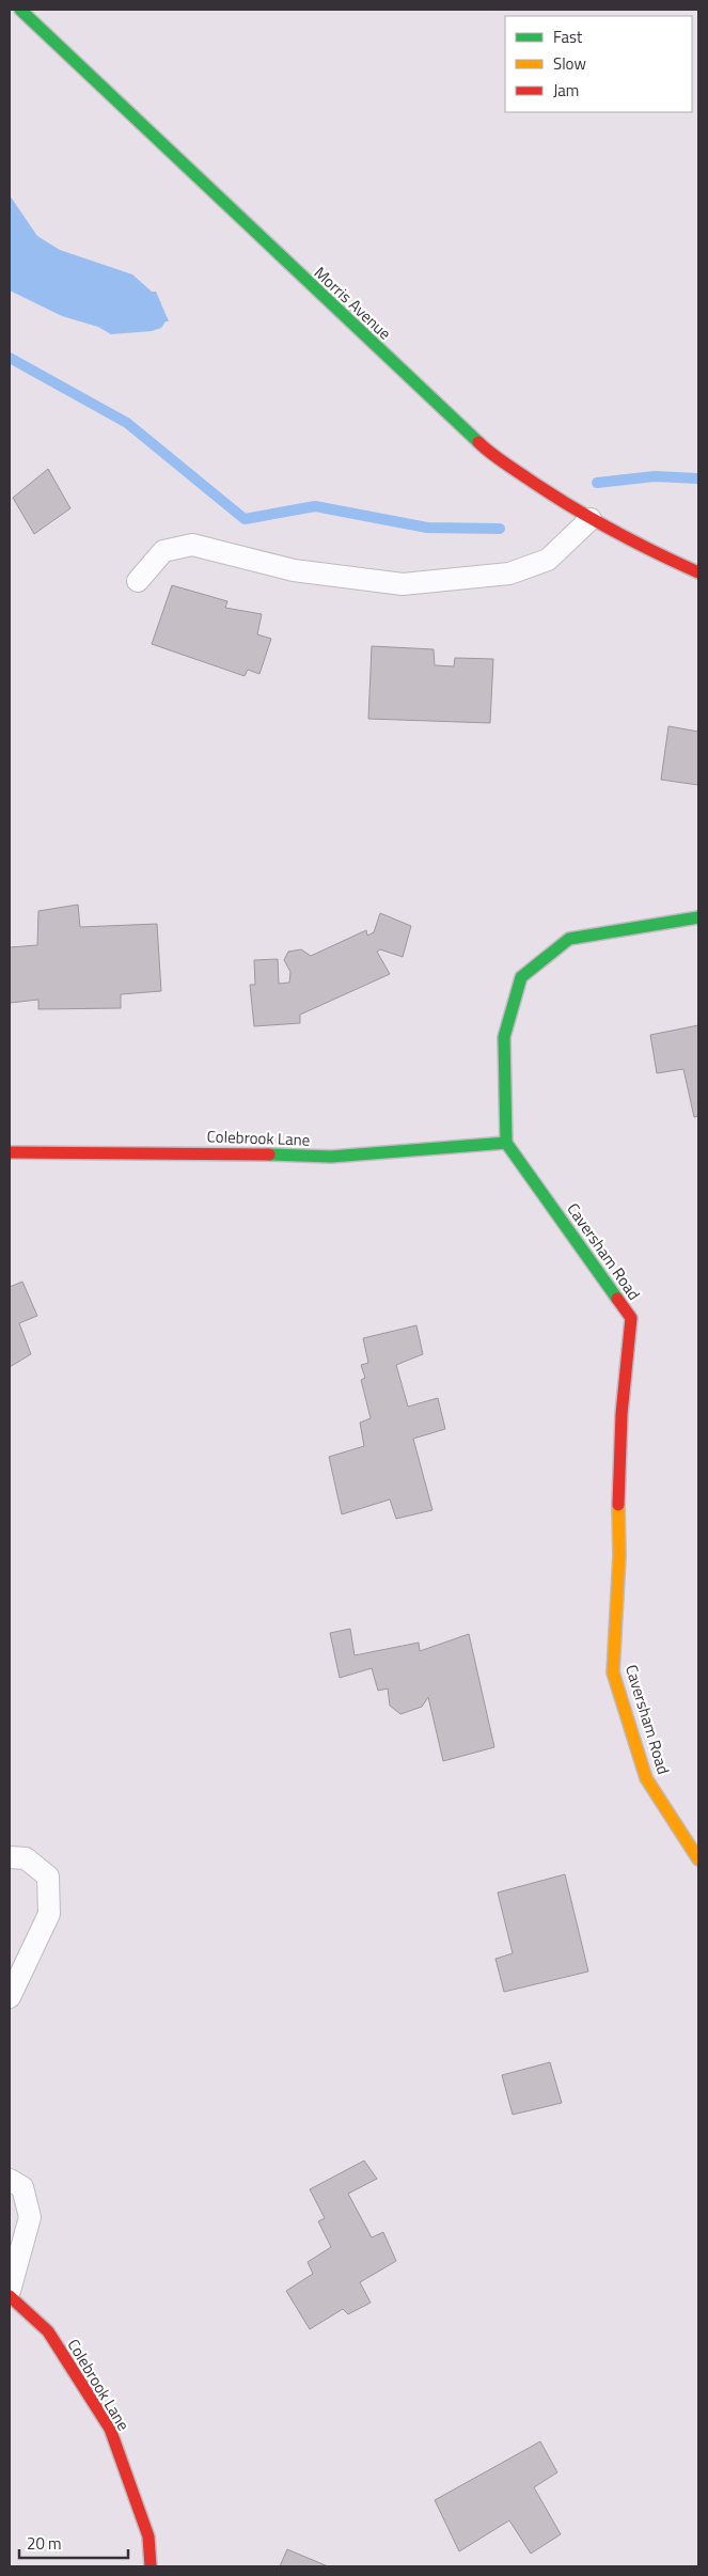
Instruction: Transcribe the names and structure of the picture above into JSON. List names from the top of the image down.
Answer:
{
  "streets": {
    "street": ["Morris Avenue", "Colebrook Lane", "Caversham Road"]
  },
  "crossings": [
    ["Colebrook Lane", "Caversham Road"]
  ],
  "legend": ["Fast", "Slow", "Jam"],
  "scale_bar": "20 m"
}
